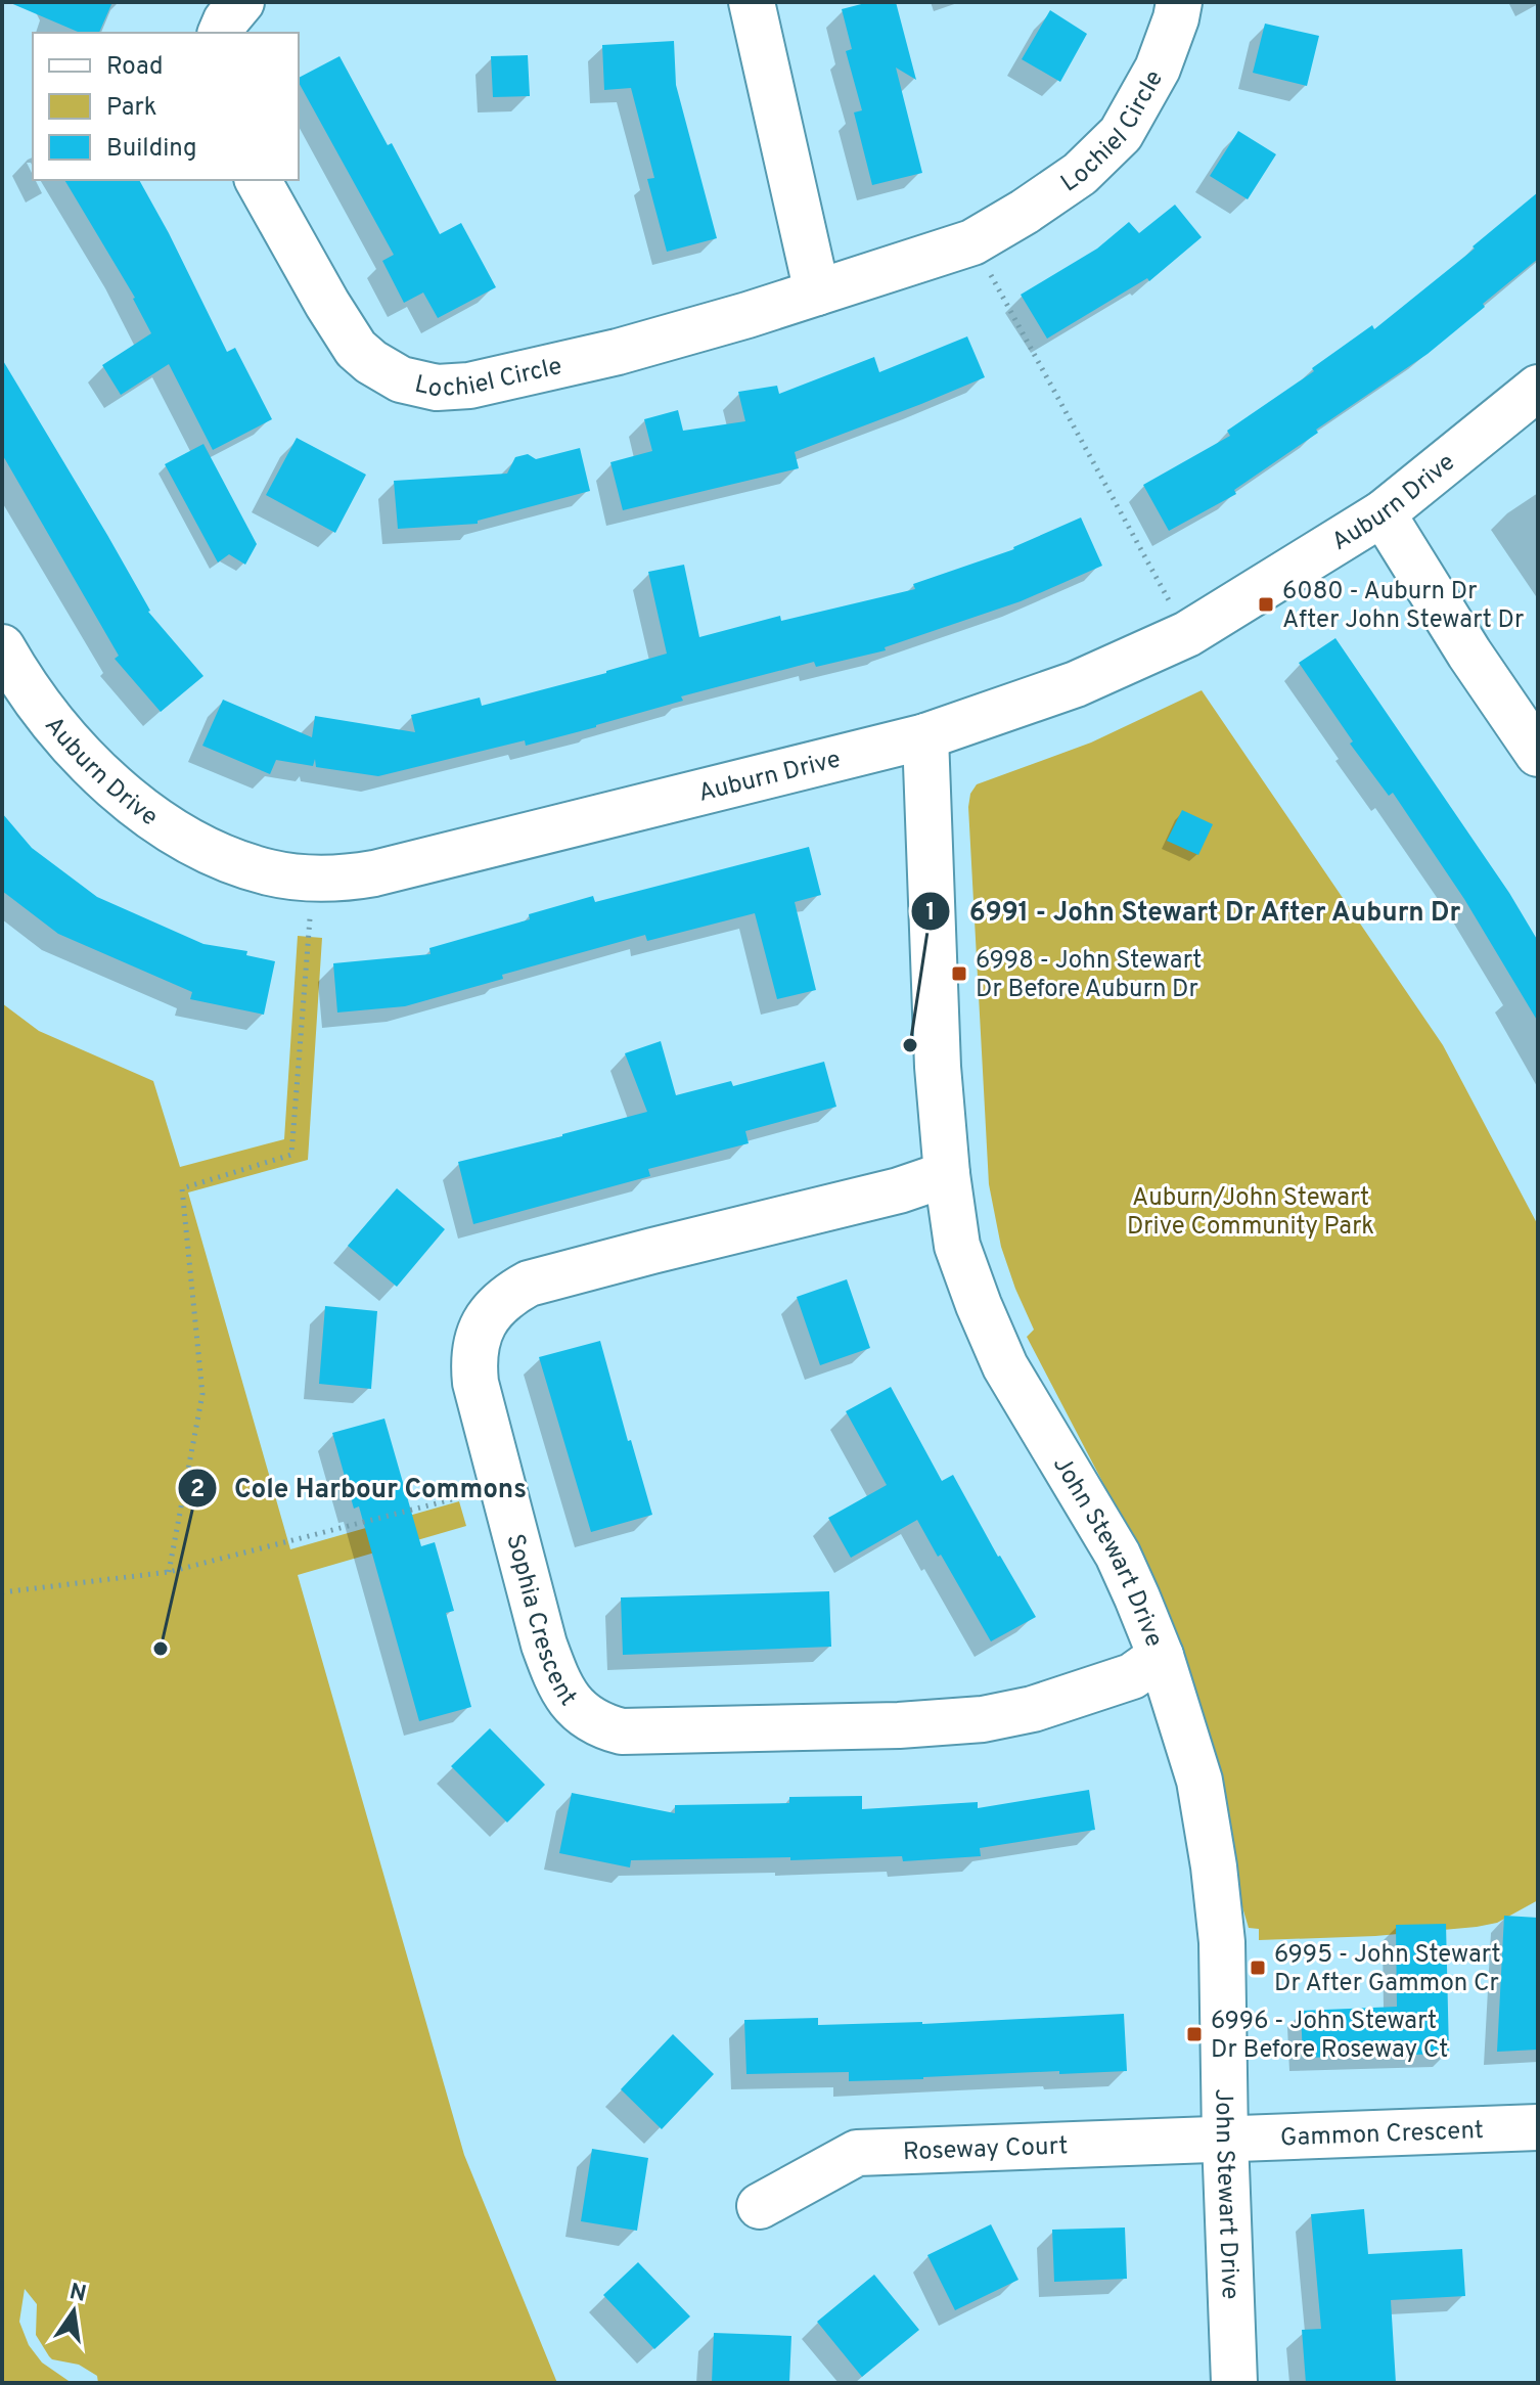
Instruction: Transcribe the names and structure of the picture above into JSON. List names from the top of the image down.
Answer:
{
  "streets": {
    "street": [
      "Lochiel Circle",
      "Auburn Drive",
      "John Stewart Drive",
      "Sophia Crescent",
      "Gammon Crescent",
      "Roseway Court"
    ]
  },
  "crossings": [
    ["Auburn Drive", "John Stewart Drive"],
    ["John Stewart Drive", "Sophia Crescent"],
    ["John Stewart Drive", "Gammon Crescent"],
    ["John Stewart Drive", "Roseway Court"],
    ["Gammon Crescent", "Roseway Court"]
  ],
  "parks": ["Auburn/John Stewart Drive Community Park"],
  "places": {
    "transit": [
      "6080 - Auburn Dr After John Stewart Dr",
      "6998 - John Stewart Dr Before Auburn Dr",
      "6995 - John Stewart Dr After Gammon Cr",
      "6996 - John Stewart Dr Before Roseway Ct"
    ],
    "other": ["6991 - John Stewart Dr After Auburn Dr", "Cole Harbour Commons"]
  },
  "legend": ["Road", "Park", "Building"],
  "north": "top"
}
